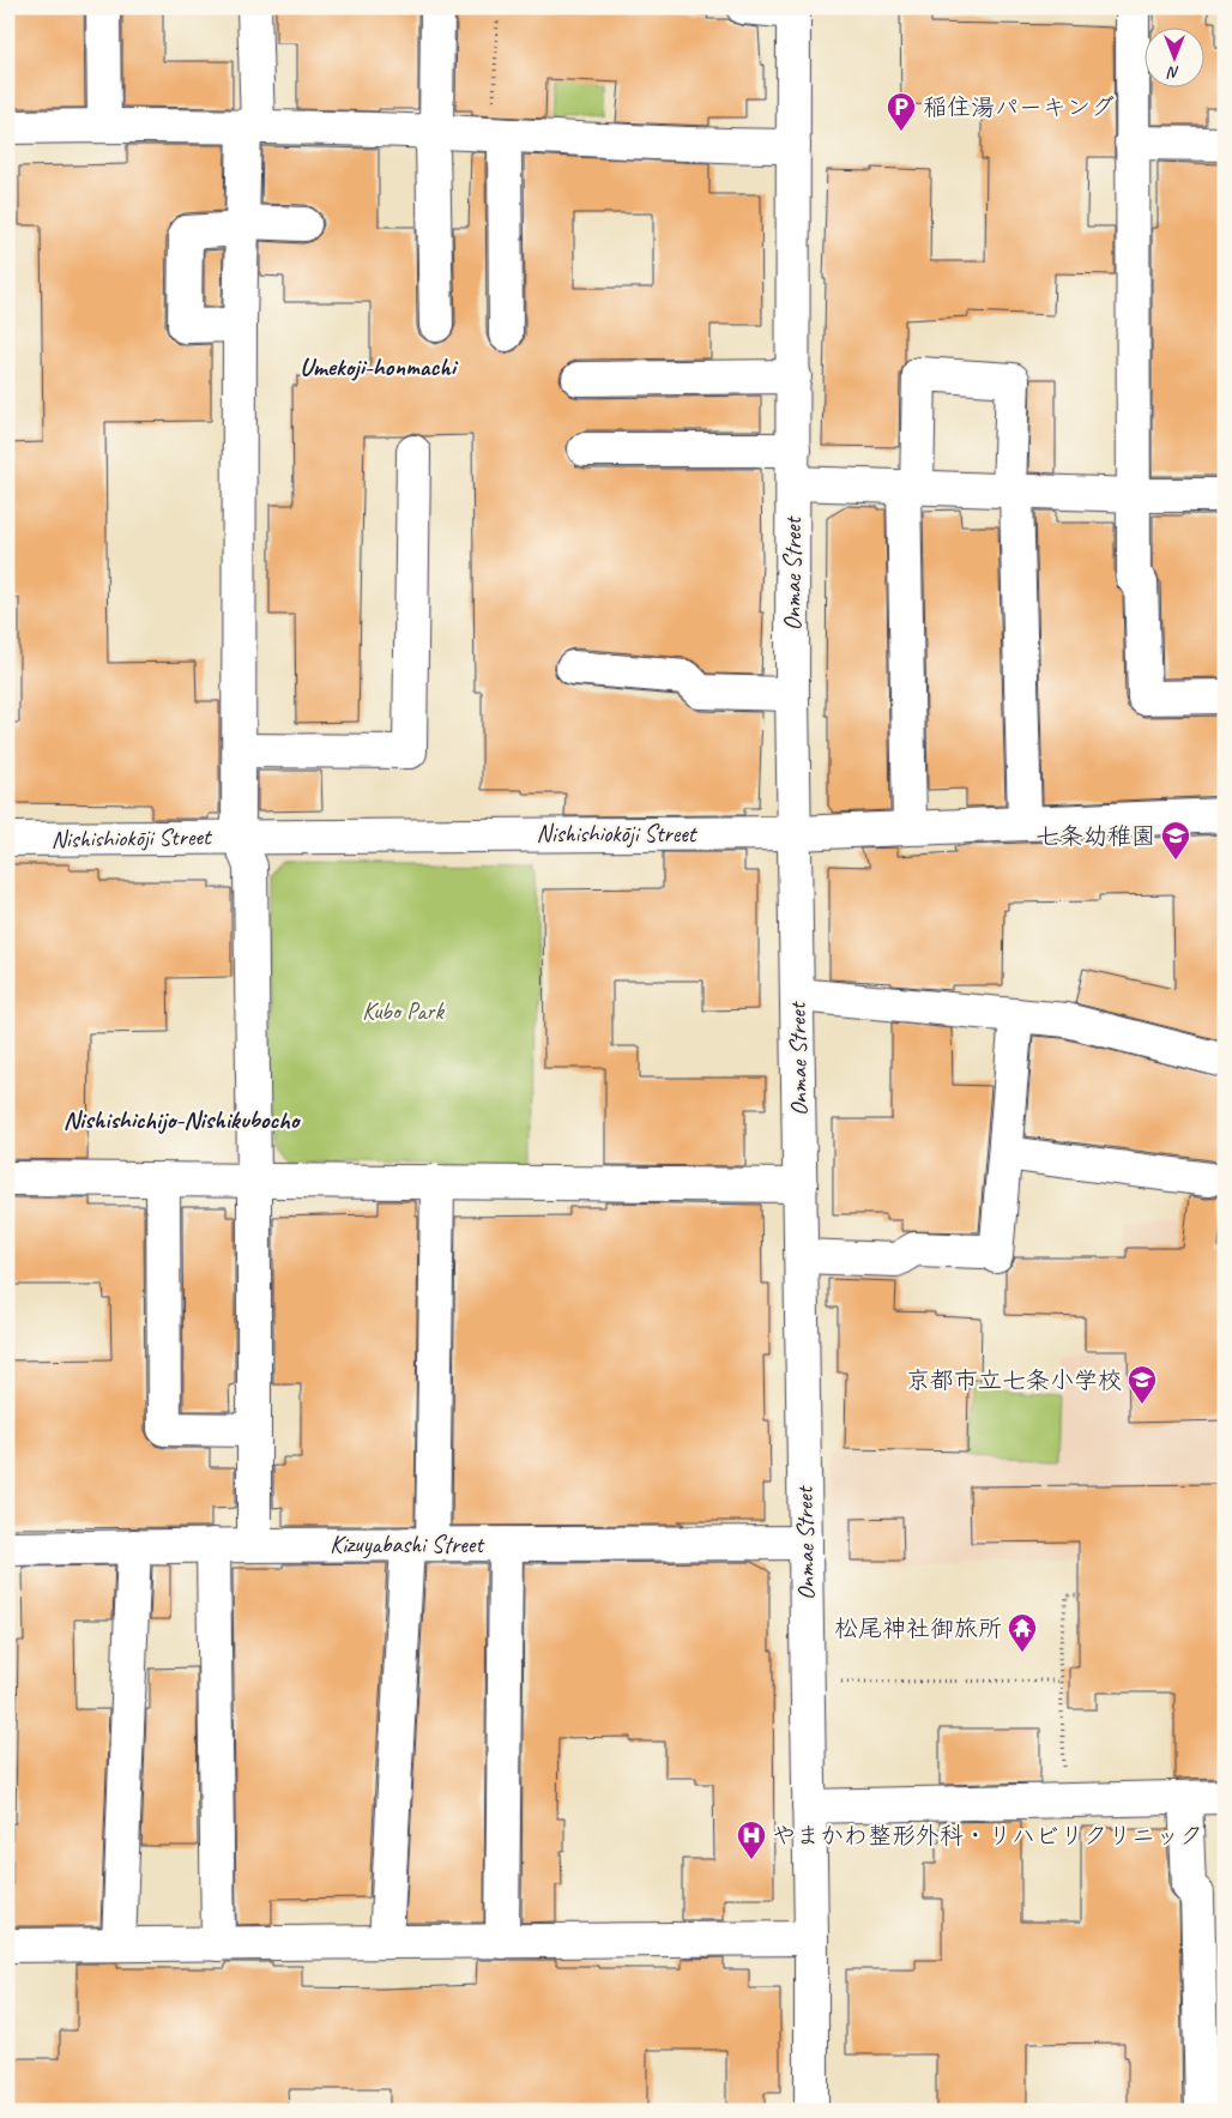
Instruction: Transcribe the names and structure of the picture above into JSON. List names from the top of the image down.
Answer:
{
  "streets": {
    "street": ["Onmae Street", "Nishishiokōji Street", "Kizuyabashi Street"]
  },
  "crossings": [
    ["Onmae Street", "Nishishiokōji Street"],
    ["Onmae Street", "Kizuyabashi Street"]
  ],
  "districts": ["Umekoji-honmachi", "Nishishichijo-Nishikubocho"],
  "parks": ["Kubo Park"],
  "places": {
    "parking": ["稲住湯パーキング"],
    "school or university": ["七条幼稚園", "京都市立七条小学校"],
    "temple": ["松尾神社御旅所"],
    "hospital": ["やまかわ整形外科・リハビリクリニック"]
  },
  "north": "bottom"
}
